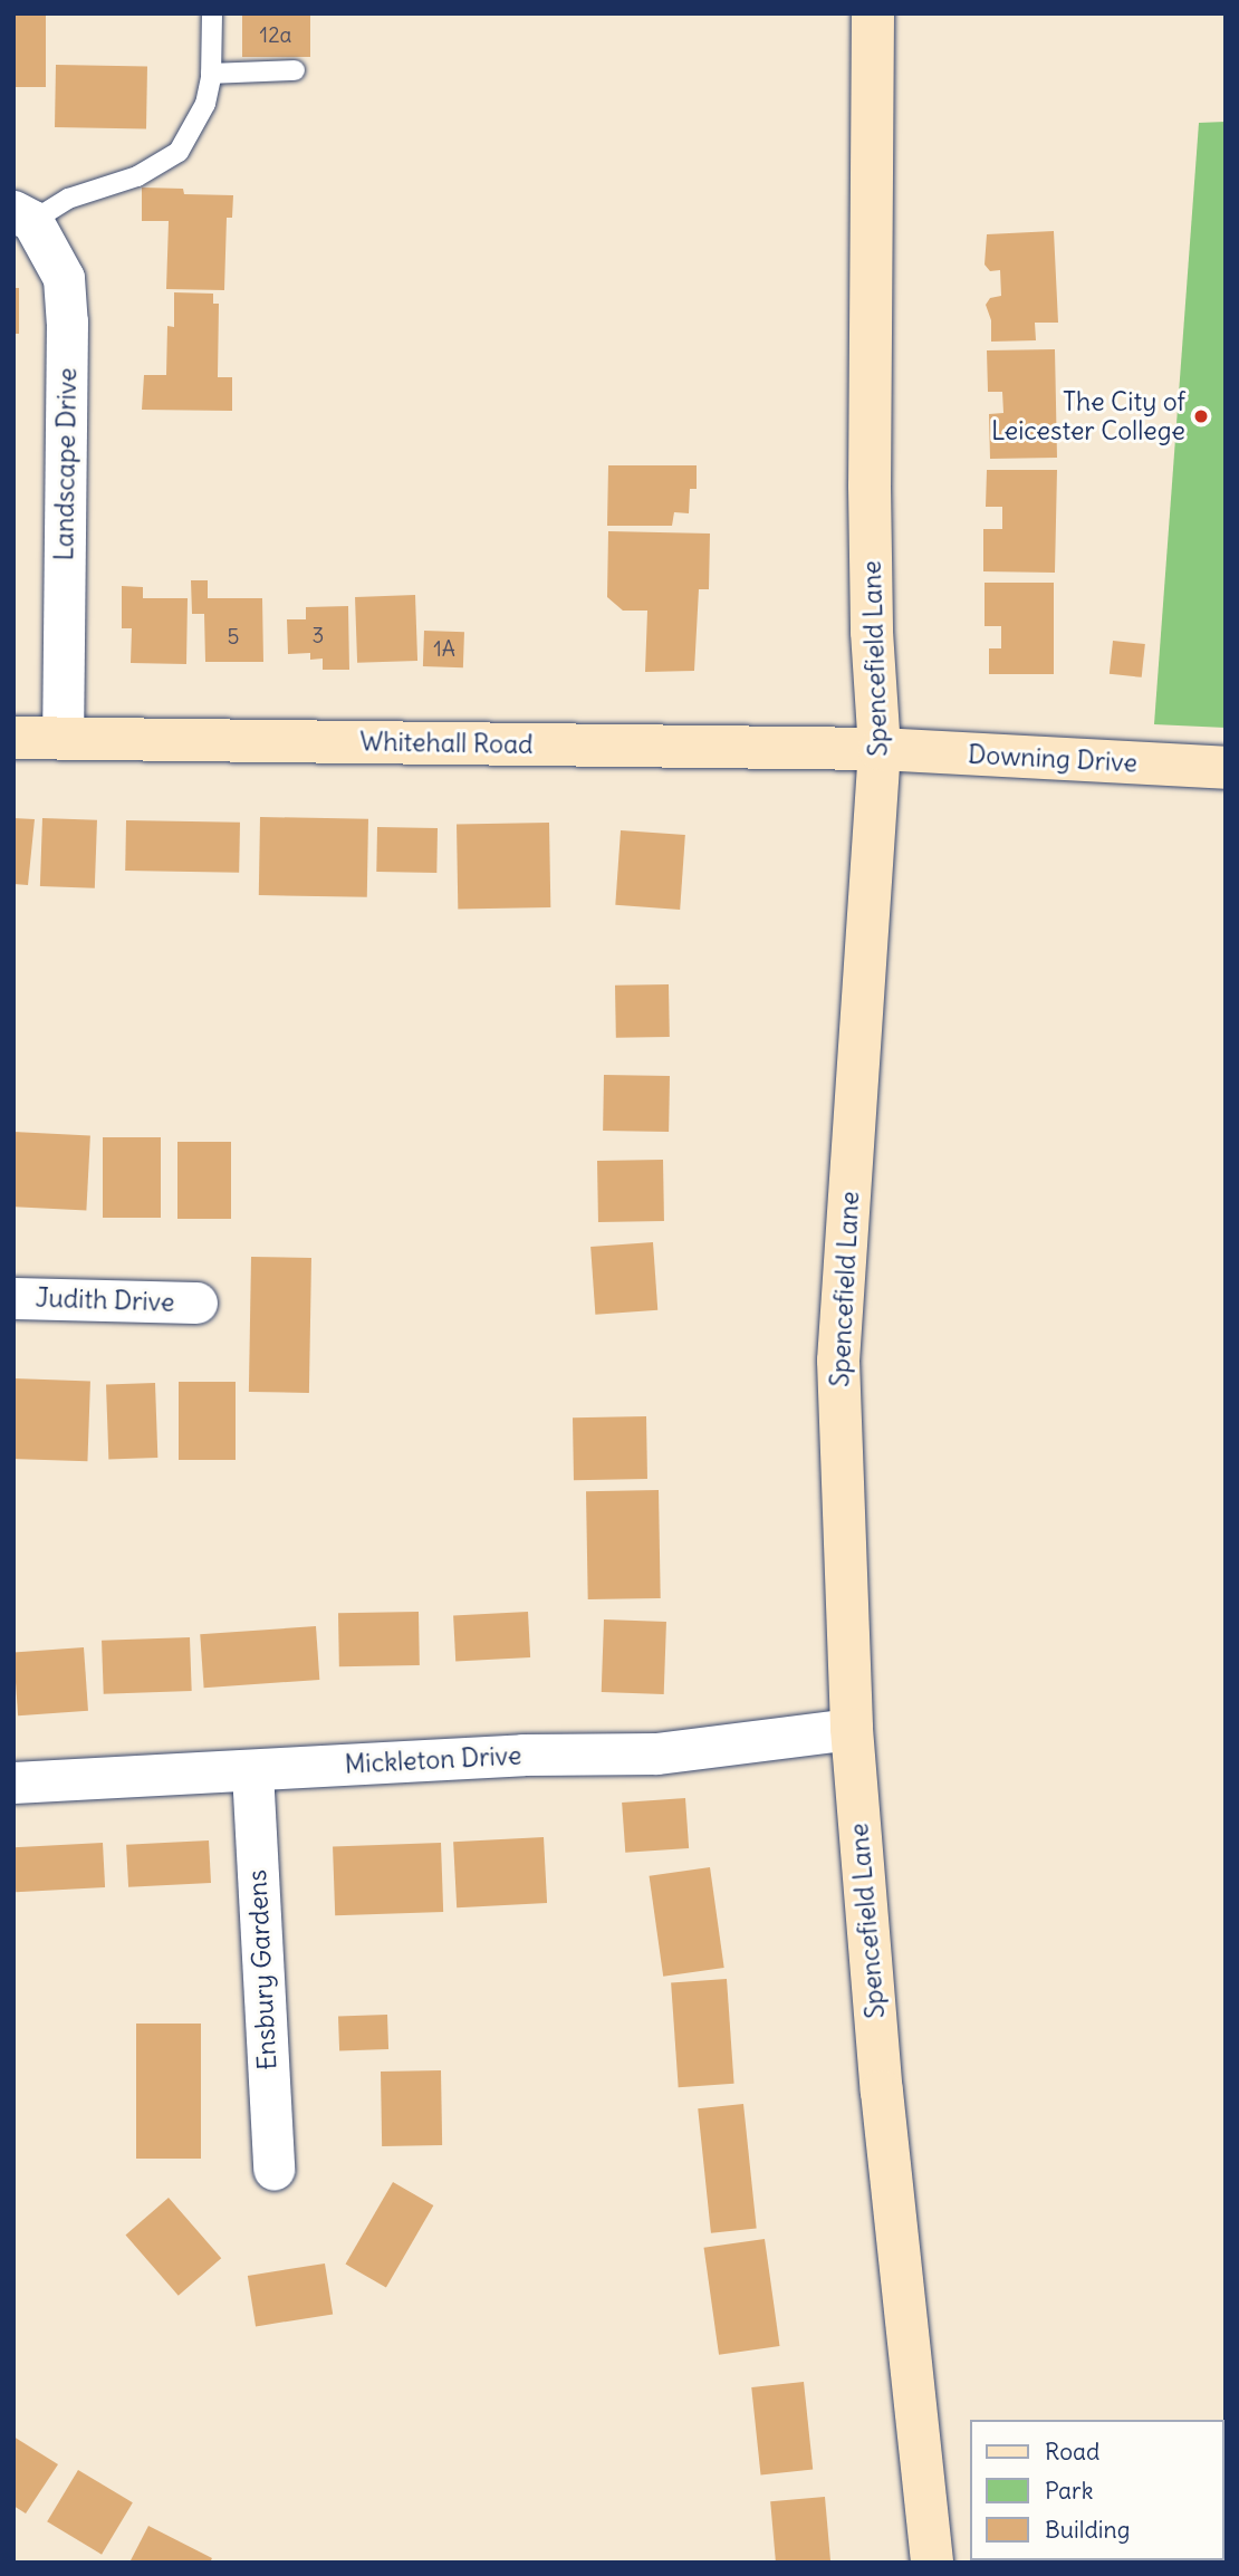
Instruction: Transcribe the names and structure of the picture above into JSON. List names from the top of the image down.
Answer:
{
  "streets": {
    "main road": ["Spencefield Lane", "Whitehall Road", "Downing Drive"],
    "street": [
      "Landscape Drive",
      "Judith Drive",
      "Mickleton Drive",
      "Ensbury Gardens"
    ]
  },
  "crossings": [
    ["Landscape Drive", "Whitehall Road"],
    ["Spencefield Lane", "Whitehall Road"],
    ["Spencefield Lane", "Downing Drive"],
    ["Spencefield Lane", "Mickleton Drive"],
    ["Whitehall Road", "Downing Drive"],
    ["Mickleton Drive", "Ensbury Gardens"]
  ],
  "places": ["The City of Leicester College"],
  "house_numbers": [
    "12a",
    "3",
    "5",
    "1A"
  ],
  "legend": ["Road", "Park", "Building"]
}
